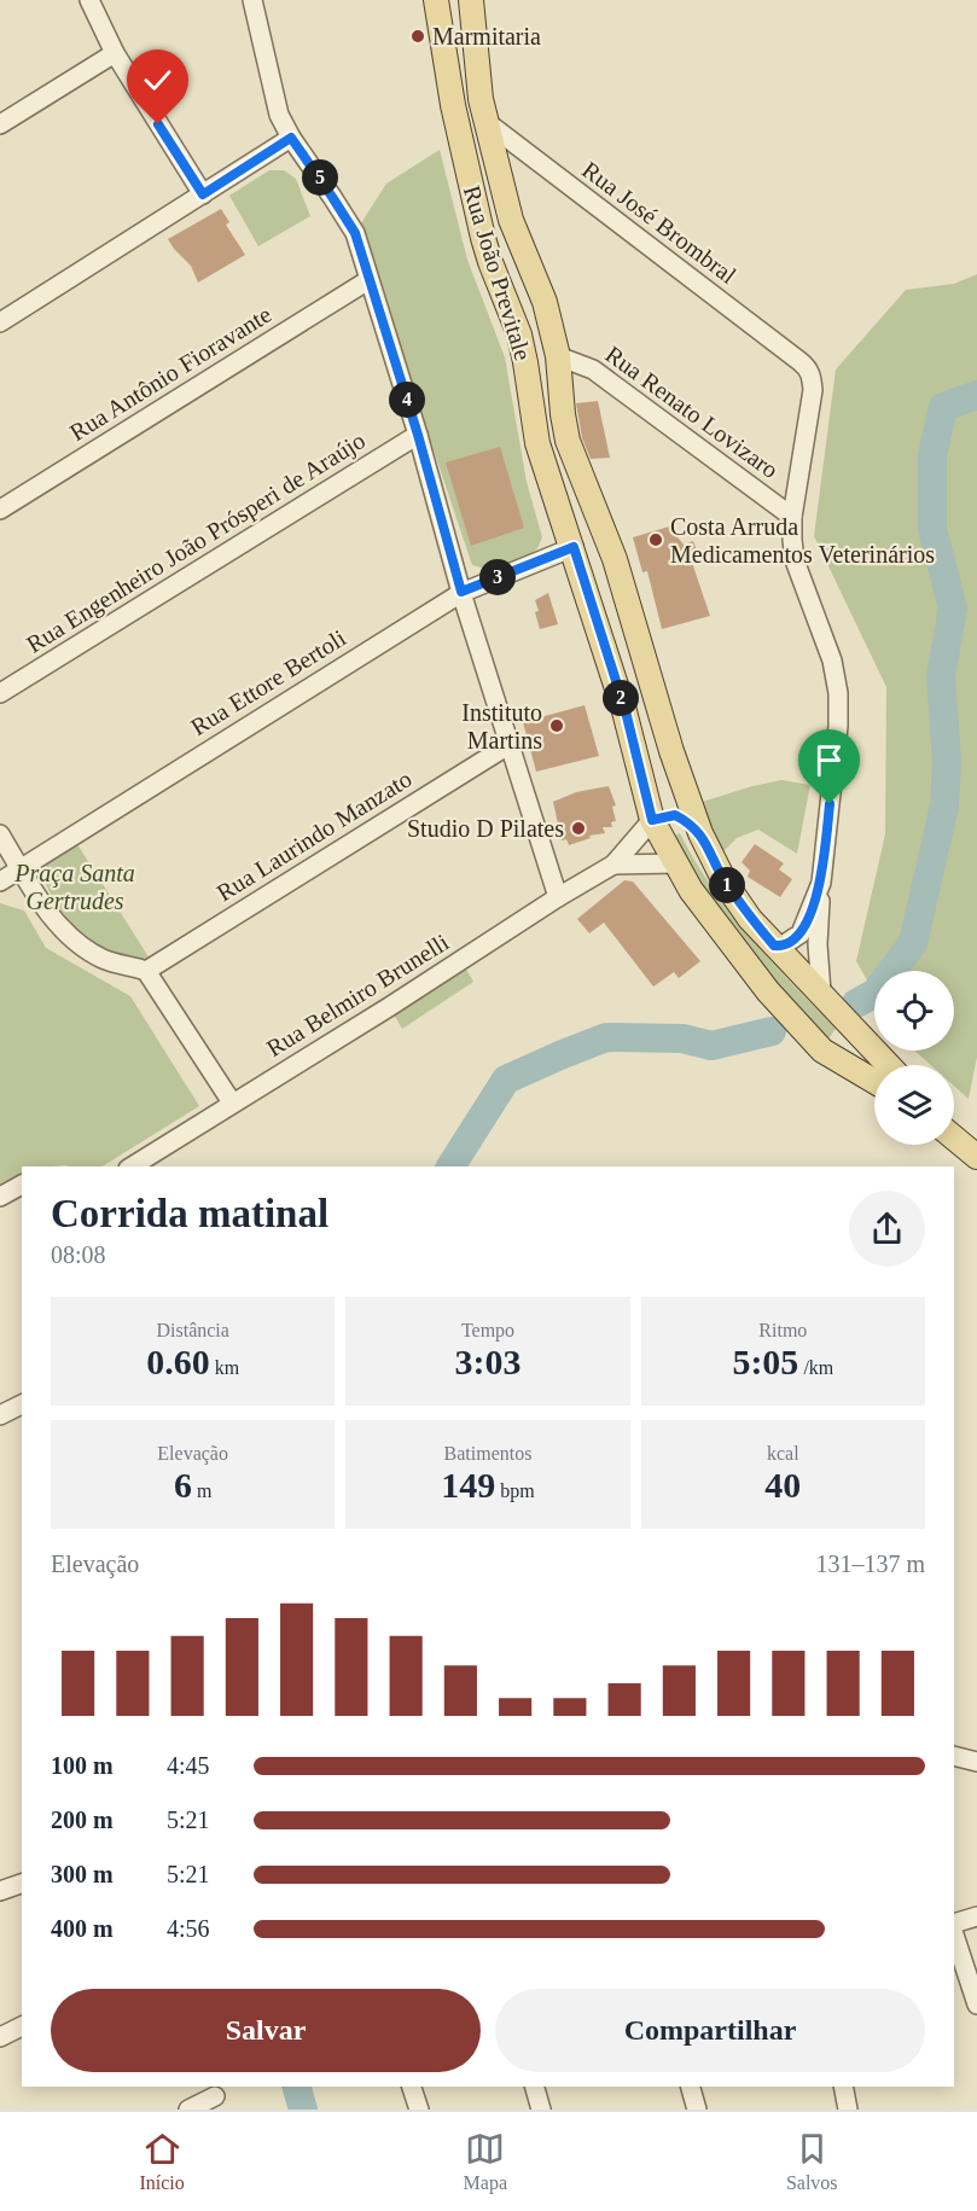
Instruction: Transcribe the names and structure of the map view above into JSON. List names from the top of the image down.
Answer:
{
  "streets": {
    "main road": ["Rua João Previtale"],
    "street": [
      "Rua José Brombral",
      "Rua Antônio Fioravante",
      "Rua Renato Lovizaro",
      "Rua Engenheiro João Prósperi de Araújo",
      "Rua Ettore Bertoli",
      "Rua Laurindo Manzato",
      "Rua Belmiro Brunelli"
    ]
  },
  "crossings": [
    ["Rua José Brombral", "Rua João Previtale"],
    ["Rua José Brombral", "Rua Renato Lovizaro"],
    ["Rua João Previtale", "Rua Renato Lovizaro"],
    ["Rua João Previtale", "Rua Ettore Bertoli"],
    ["Rua João Previtale", "Rua Belmiro Brunelli"]
  ],
  "parks": ["Praça Santa Gertrudes"],
  "places": [
    "Marmitaria",
    "Costa Arruda Medicamentos Veterinários",
    "Instituto Martins",
    "Studio D Pilates"
  ],
  "page": {
    "pins": [
      "5",
      "4",
      "3",
      "2",
      "1"
    ],
    "heading": ["Corrida matinal", "08:08"],
    "stats": [
      ["Distância", "0.60 km"],
      ["Tempo", "3:03"],
      ["Ritmo", "5:05 /km"],
      ["Elevação", "6 m"],
      ["Batimentos", "149 bpm"],
      ["kcal", "40"]
    ],
    "chart": ["Elevação", "131–137 m"],
    "list": [
      {
        "name": "100 m",
        "note": "4:45"
      },
      {
        "name": "200 m",
        "note": "5:21"
      },
      {
        "name": "300 m",
        "note": "5:21"
      },
      {
        "name": "400 m",
        "note": "4:56"
      }
    ],
    "buttons": ["Salvar", "Compartilhar"],
    "tabs": ["Início", "Mapa", "Salvos"]
  }
}
